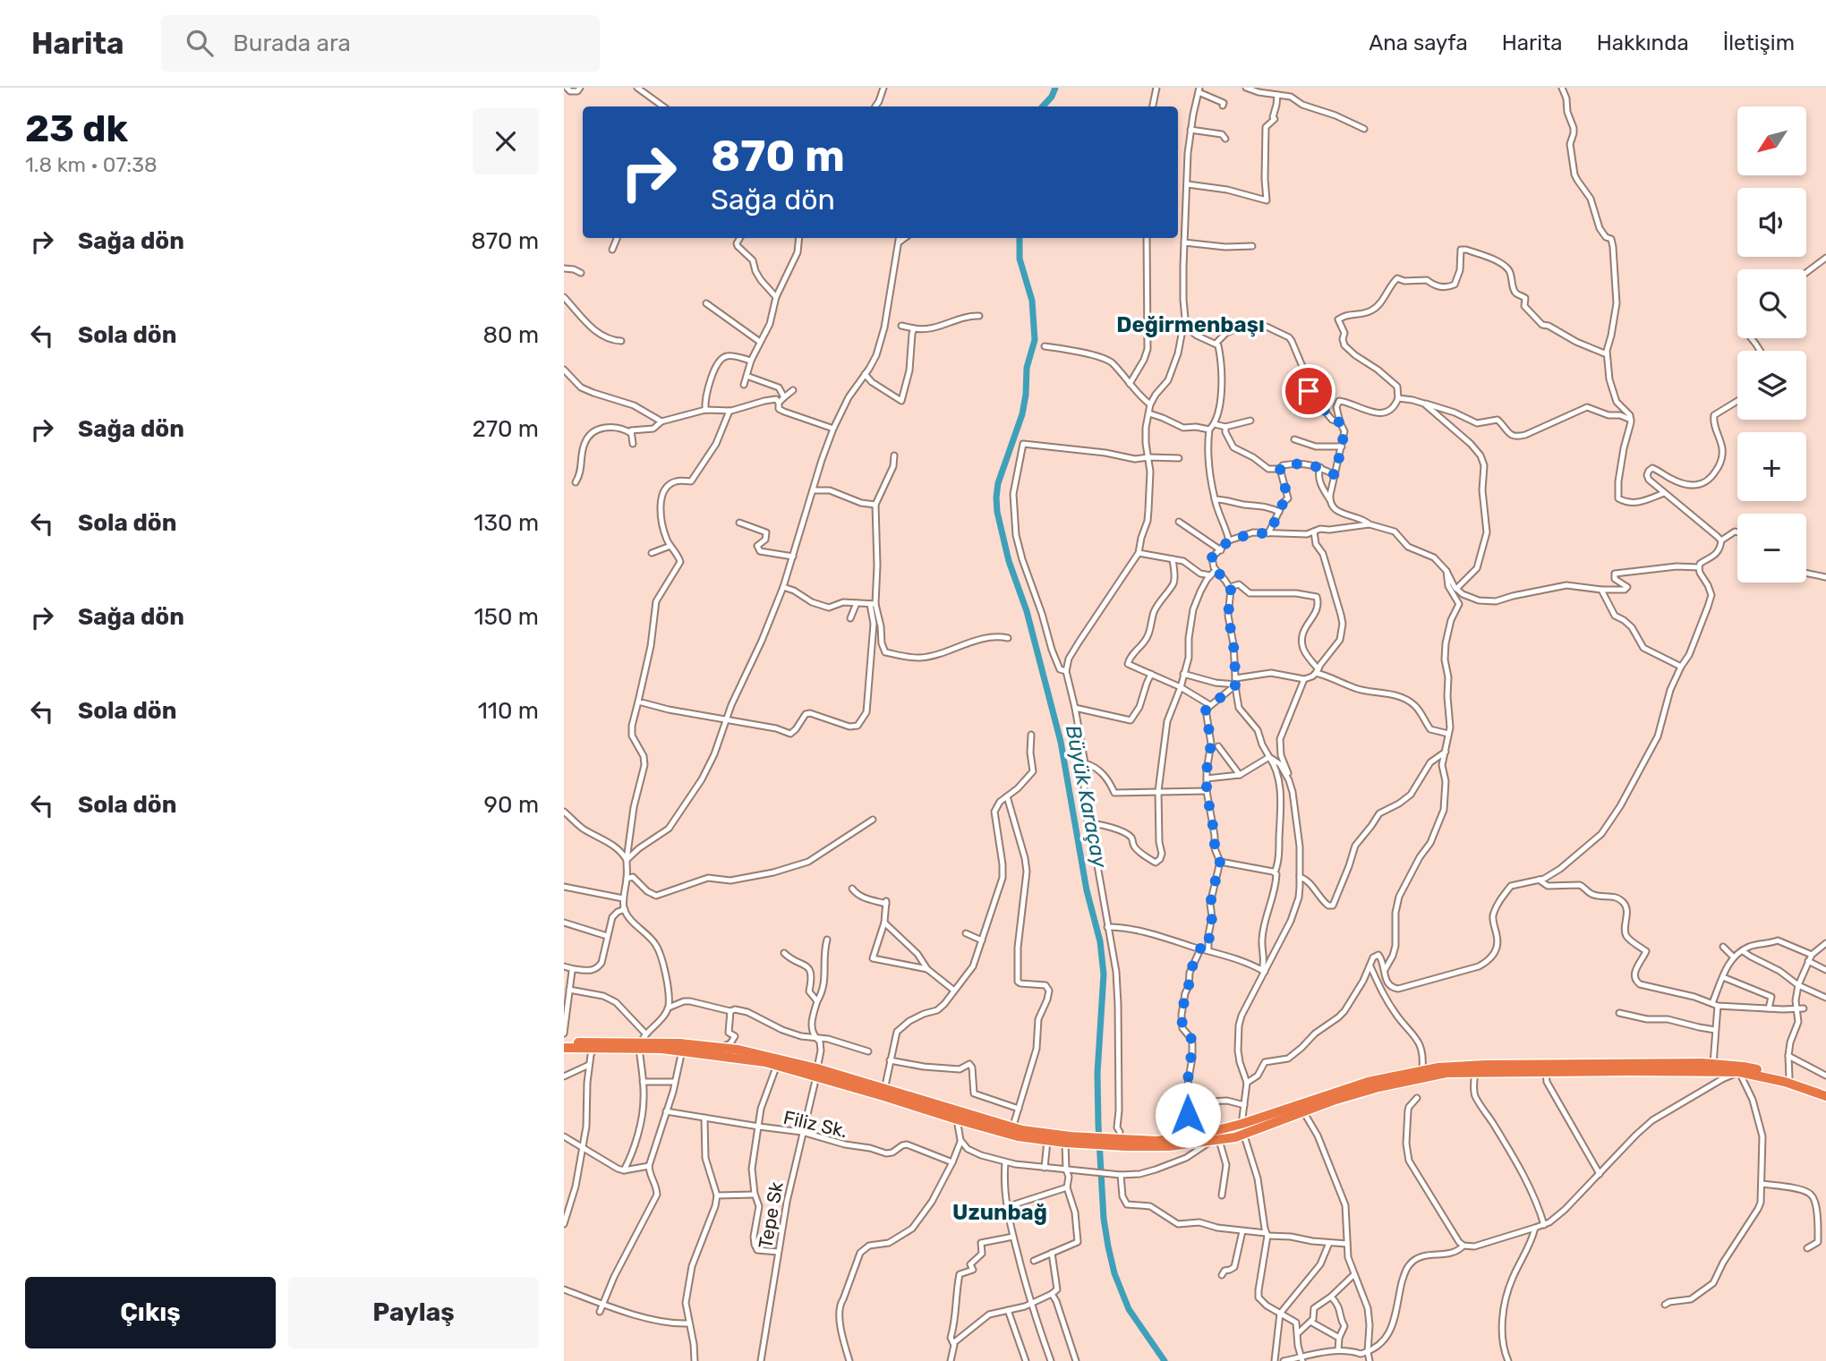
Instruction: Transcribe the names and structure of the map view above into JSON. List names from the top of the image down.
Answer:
{
  "streets": {
    "street": ["Filiz Sk.", "Tepe Sk"]
  },
  "crossings": [
    ["Filiz Sk.", "Tepe Sk"]
  ],
  "districts": ["Değirmenbaşı", "Uzunbağ"],
  "water": ["Büyük Karaçay"],
  "north": "bottom left",
  "page": {
    "header": "Harita",
    "search": "Burada ara",
    "nav": [
      "Ana sayfa",
      "Harita",
      "Hakkında",
      "İletişim"
    ],
    "heading": ["23 dk", "1.8 km · 07:38"],
    "map_buttons": ["+", "−"],
    "turn": ["870 m", "Sağa dön"],
    "list": [
      {
        "name": "Sağa dön",
        "value": "870 m"
      },
      {
        "name": "Sola dön",
        "value": "80 m"
      },
      {
        "name": "Sağa dön",
        "value": "270 m"
      },
      {
        "name": "Sola dön",
        "value": "130 m"
      },
      {
        "name": "Sağa dön",
        "value": "150 m"
      },
      {
        "name": "Sola dön",
        "value": "110 m"
      },
      {
        "name": "Sola dön",
        "value": "90 m"
      }
    ],
    "buttons": ["Çıkış", "Paylaş"]
  }
}
